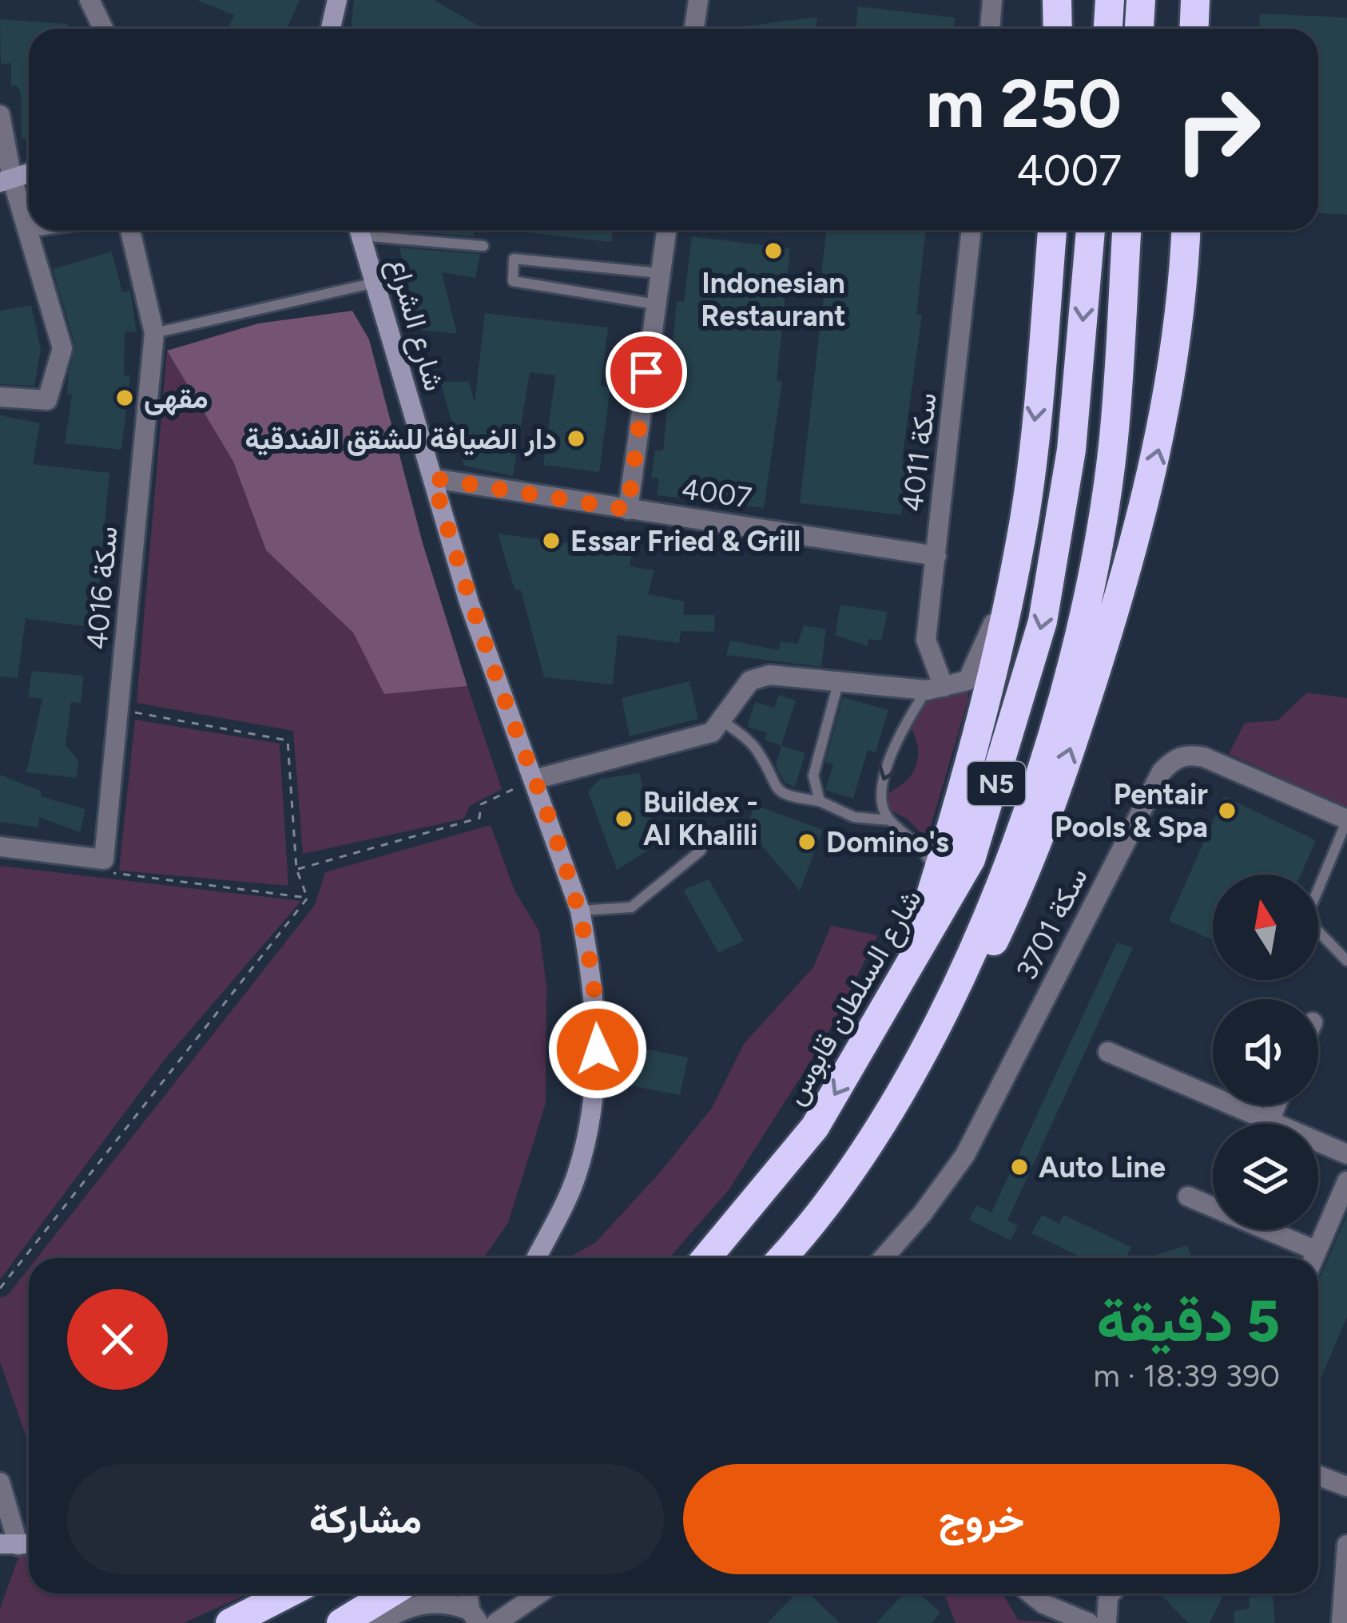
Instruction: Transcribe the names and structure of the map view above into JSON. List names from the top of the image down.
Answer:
{
  "streets": {
    "highway": ["N5", "شارع السلطان قابوس"],
    "street": [
      "شارع الشراع",
      "سكة 4011",
      "4007",
      "سكة 4016",
      "سكة 3701"
    ]
  },
  "crossings": [
    ["شارع الشراع", "4007"],
    ["سكة 4011", "4007"]
  ],
  "places": [
    "Indonesian Restaurant",
    "مقهى",
    "دار الضيافة للشقق الفندقية",
    "Essar Fried & Grill",
    "Pentair Pools & Spa",
    "Buildex - Al Khalili",
    "Domino's",
    "Auto Line"
  ],
  "north": "top",
  "page": {
    "turn": ["250 m", "4007"],
    "heading": ["5 دقيقة", "390 m · 18:39"],
    "buttons": ["خروج", "مشاركة"]
  }
}
